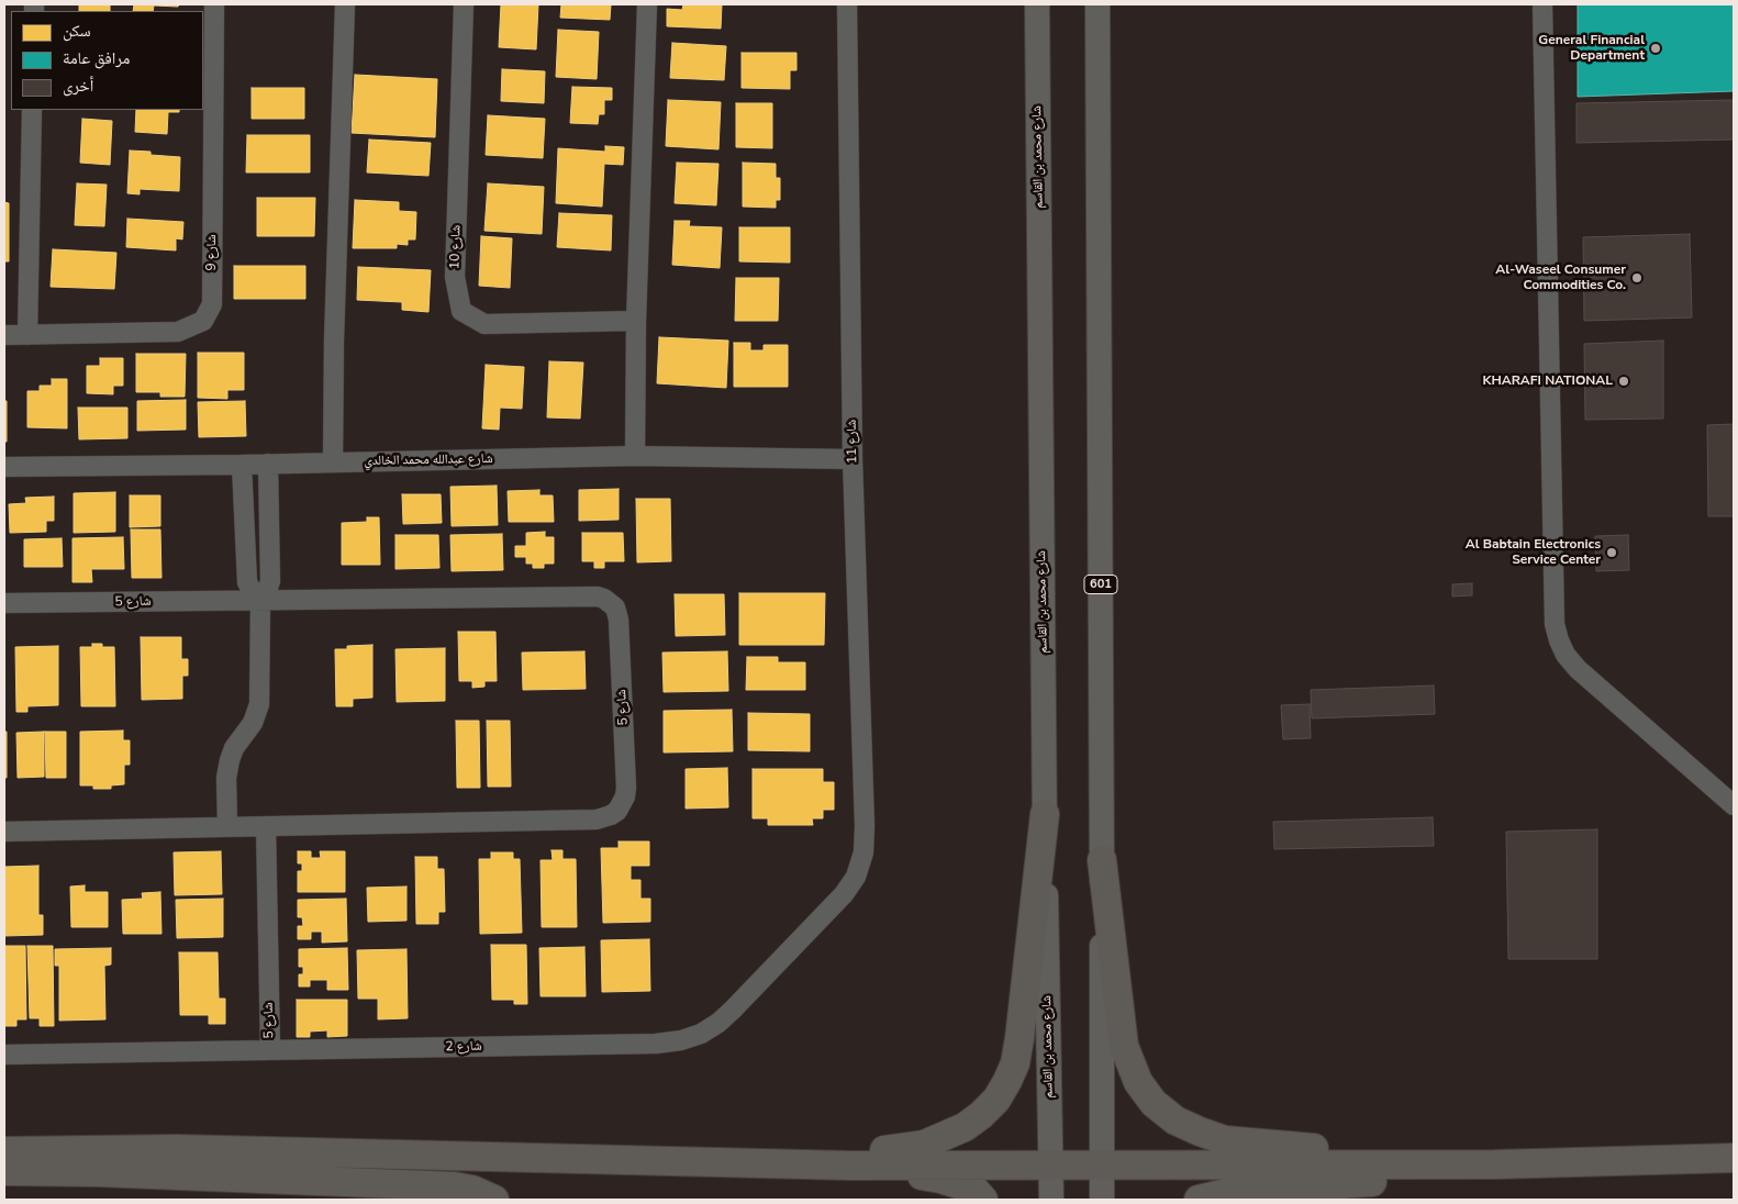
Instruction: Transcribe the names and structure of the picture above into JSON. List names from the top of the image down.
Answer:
{
  "streets": {
    "main road": ["شارع محمد بن القاسم", "601"],
    "street": [
      "شارع 10",
      "شارع 9",
      "شارع 11",
      "شارع عبدالله محمد الخالدي",
      "شارع 5",
      "شارع 2"
    ]
  },
  "crossings": [
    ["شارع 11", "شارع عبدالله محمد الخالدي"],
    ["شارع 11", "شارع 2"],
    ["شارع 5", "شارع 2"]
  ],
  "places": [
    "General Financial Department",
    "Al-Waseel Consumer Commodities Co.",
    "KHARAFI NATIONAL",
    "Al Babtain Electronics Service Center"
  ],
  "legend": ["سكن", "مرافق عامة", "أخرى"]
}
